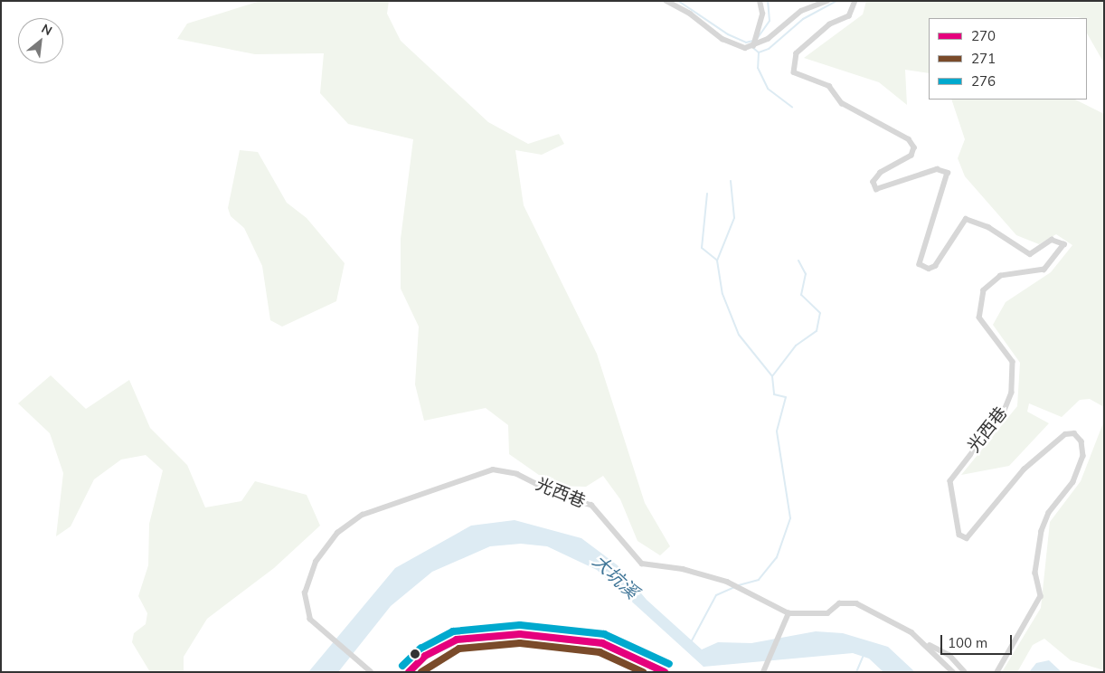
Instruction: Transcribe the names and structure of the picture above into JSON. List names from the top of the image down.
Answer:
{
  "streets": {
    "street": ["光西巷"]
  },
  "water": ["大坑溪"],
  "lines": ["transit line 276", "transit line 270", "transit line 271"],
  "legend": ["270", "271", "276"],
  "scale_bar": "100 m",
  "north": "top right"
}
